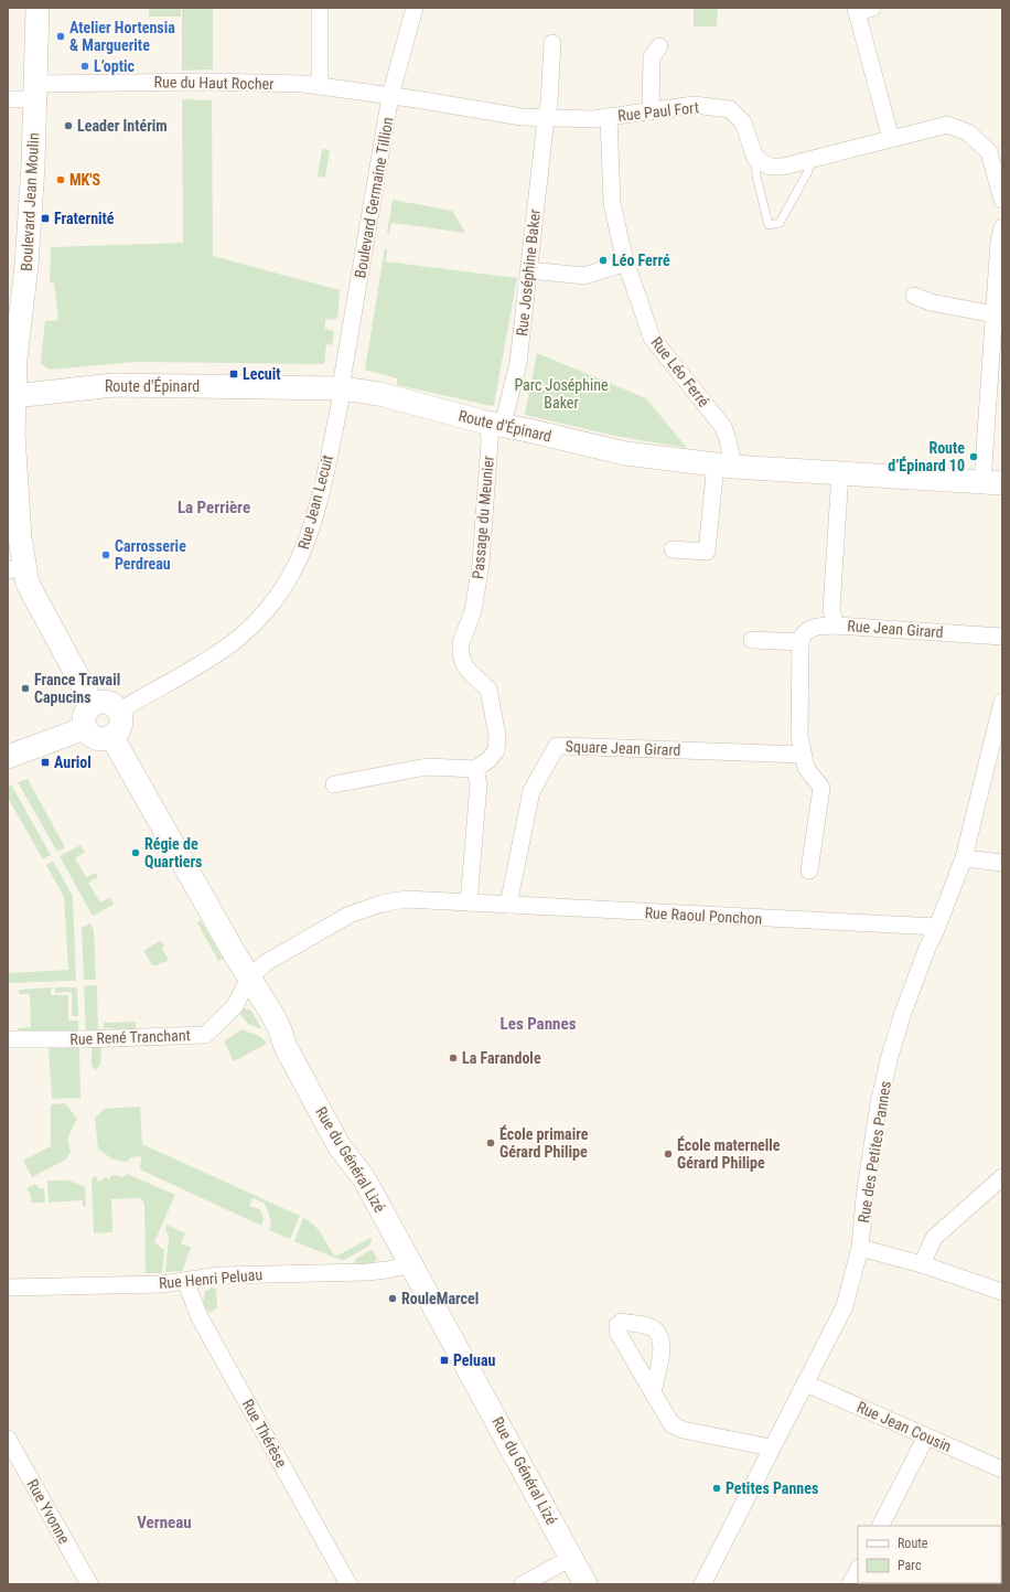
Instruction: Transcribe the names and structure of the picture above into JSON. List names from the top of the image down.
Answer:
{
  "streets": {
    "main road": ["Boulevard Jean Moulin", "Route d'Épinard", "Rue du Général Lizé"],
    "street": [
      "Rue du Haut Rocher",
      "Rue Paul Fort",
      "Boulevard Germaine Tillion",
      "Rue Joséphine Baker",
      "Rue Léo Ferré",
      "Rue Jean Lecuit",
      "Passage du Meunier",
      "Rue Jean Girard",
      "Square Jean Girard",
      "Rue Raoul Ponchon",
      "Rue René Tranchant",
      "Rue des Petites Pannes",
      "Rue Henri Peluau",
      "Rue Jean Cousin",
      "Rue Thérèse",
      "Rue Yvonne"
    ]
  },
  "crossings": [
    ["Rue du Haut Rocher", "Rue Paul Fort"],
    ["Rue du Haut Rocher", "Boulevard Germaine Tillion"],
    ["Rue du Haut Rocher", "Boulevard Jean Moulin"],
    ["Rue Paul Fort", "Boulevard Germaine Tillion"],
    ["Rue Paul Fort", "Rue Joséphine Baker"],
    ["Rue Paul Fort", "Rue Léo Ferré"],
    ["Boulevard Germaine Tillion", "Route d'Épinard"],
    ["Boulevard Germaine Tillion", "Rue Jean Lecuit"],
    ["Boulevard Jean Moulin", "Route d'Épinard"],
    ["Rue Joséphine Baker", "Route d'Épinard"],
    ["Rue Joséphine Baker", "Passage du Meunier"],
    ["Rue Léo Ferré", "Route d'Épinard"],
    ["Route d'Épinard", "Rue Jean Lecuit"],
    ["Route d'Épinard", "Passage du Meunier"],
    ["Route d'Épinard", "Rue Jean Girard"],
    ["Rue Jean Lecuit", "Rue du Général Lizé"],
    ["Square Jean Girard", "Rue Raoul Ponchon"],
    ["Rue Raoul Ponchon", "Rue René Tranchant"],
    ["Rue Raoul Ponchon", "Rue des Petites Pannes"],
    ["Rue Raoul Ponchon", "Rue du Général Lizé"],
    ["Rue René Tranchant", "Rue du Général Lizé"],
    ["Rue des Petites Pannes", "Rue Jean Cousin"],
    ["Rue du Général Lizé", "Rue Henri Peluau"],
    ["Rue Henri Peluau", "Rue Thérèse"]
  ],
  "districts": ["La Perrière", "Les Pannes", "Verneau"],
  "parks": ["Parc Joséphine Baker"],
  "places": {
    "other": [
      "Atelier Hortensia & Marguerite",
      "L’optic",
      "Leader Intérim",
      "MK'S",
      "Léo Ferré",
      "Route d’Épinard 10",
      "Carrosserie Perdreau",
      "France Travail Capucins",
      "Régie de Quartiers",
      "La Farandole",
      "École primaire Gérard Philipe",
      "École maternelle Gérard Philipe",
      "RouleMarcel",
      "Petites Pannes"
    ],
    "transit": [
      "Fraternité",
      "Lecuit",
      "Auriol",
      "Peluau"
    ]
  },
  "legend": ["Route", "Parc"]
}
